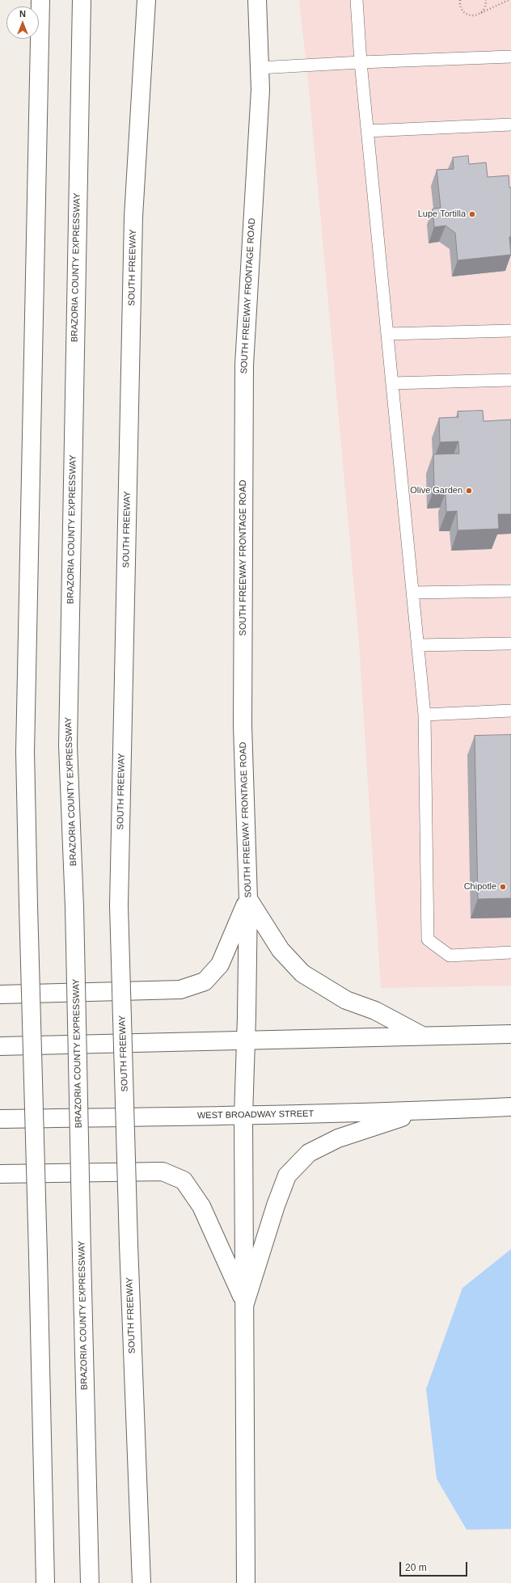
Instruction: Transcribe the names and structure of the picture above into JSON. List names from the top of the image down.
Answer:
{
  "streets": {
    "main road": [
      "BRAZORIA COUNTY EXPRESSWAY",
      "SOUTH FREEWAY",
      "SOUTH FREEWAY FRONTAGE ROAD",
      "WEST BROADWAY STREET"
    ]
  },
  "crossings": [
    ["SOUTH FREEWAY FRONTAGE ROAD", "WEST BROADWAY STREET"]
  ],
  "places": ["Lupe Tortilla", "Olive Garden", "Chipotle"],
  "scale_bar": "20 m",
  "north": "top"
}
